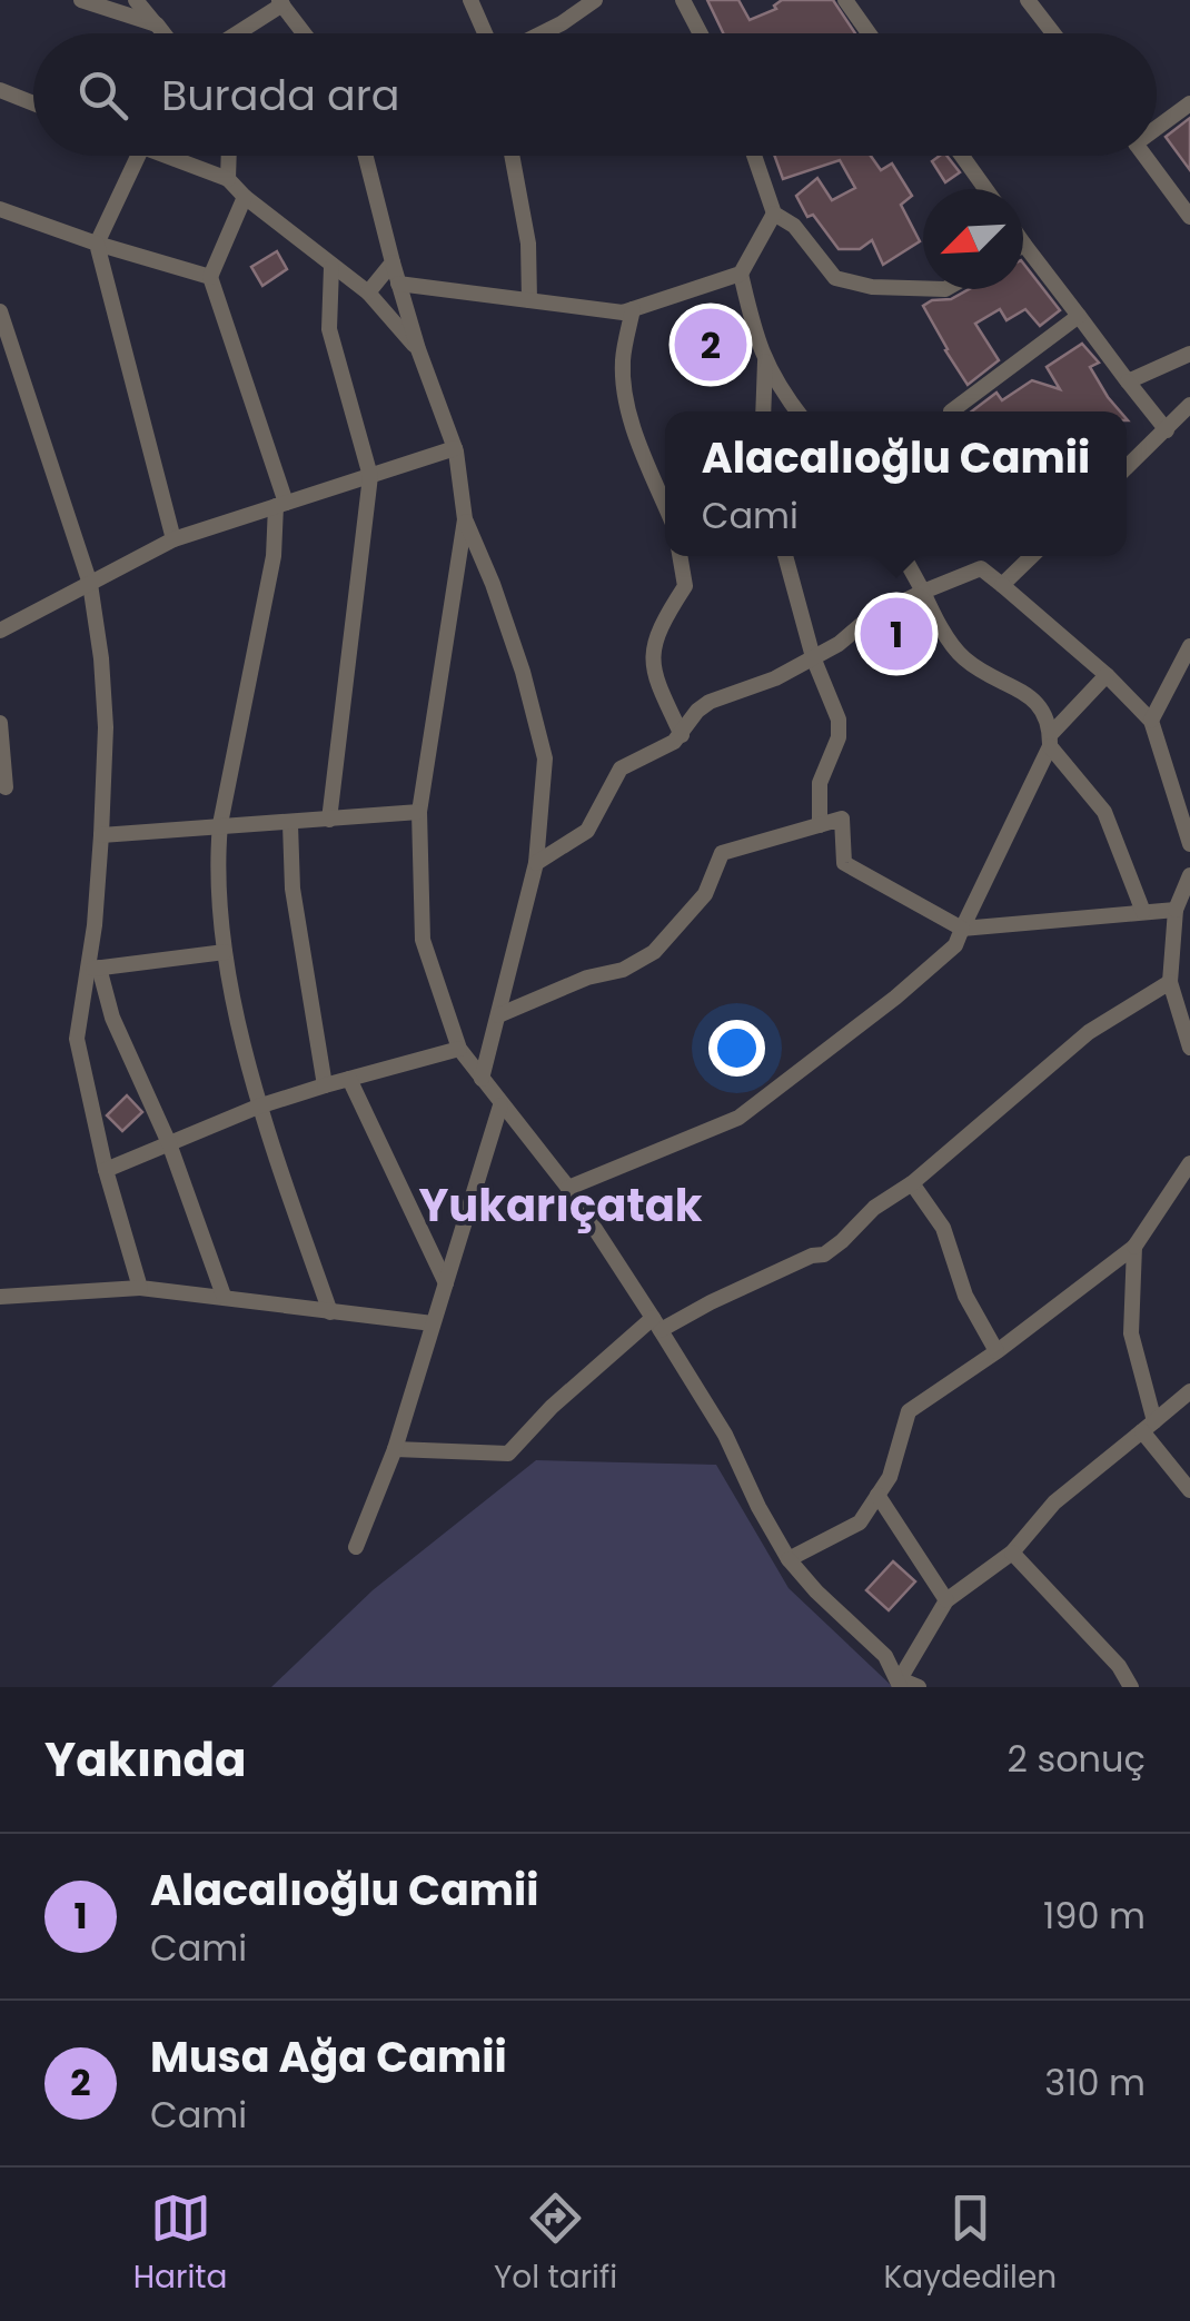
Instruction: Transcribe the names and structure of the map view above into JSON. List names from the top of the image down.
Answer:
{
  "districts": ["Yukarıçatak"],
  "north": "bottom left",
  "page": {
    "search": "Burada ara",
    "pins": ["2", "1"],
    "popup": ["Alacalıoğlu Camii", "Cami"],
    "heading": ["Yakında", "2 sonuç"],
    "list": [
      {
        "mark": "1",
        "name": "Alacalıoğlu Camii",
        "note": "Cami",
        "value": "190 m"
      },
      {
        "mark": "2",
        "name": "Musa Ağa Camii",
        "note": "Cami",
        "value": "310 m"
      }
    ],
    "nav": ["Harita", "Yol tarifi", "Kaydedilen"]
  }
}
